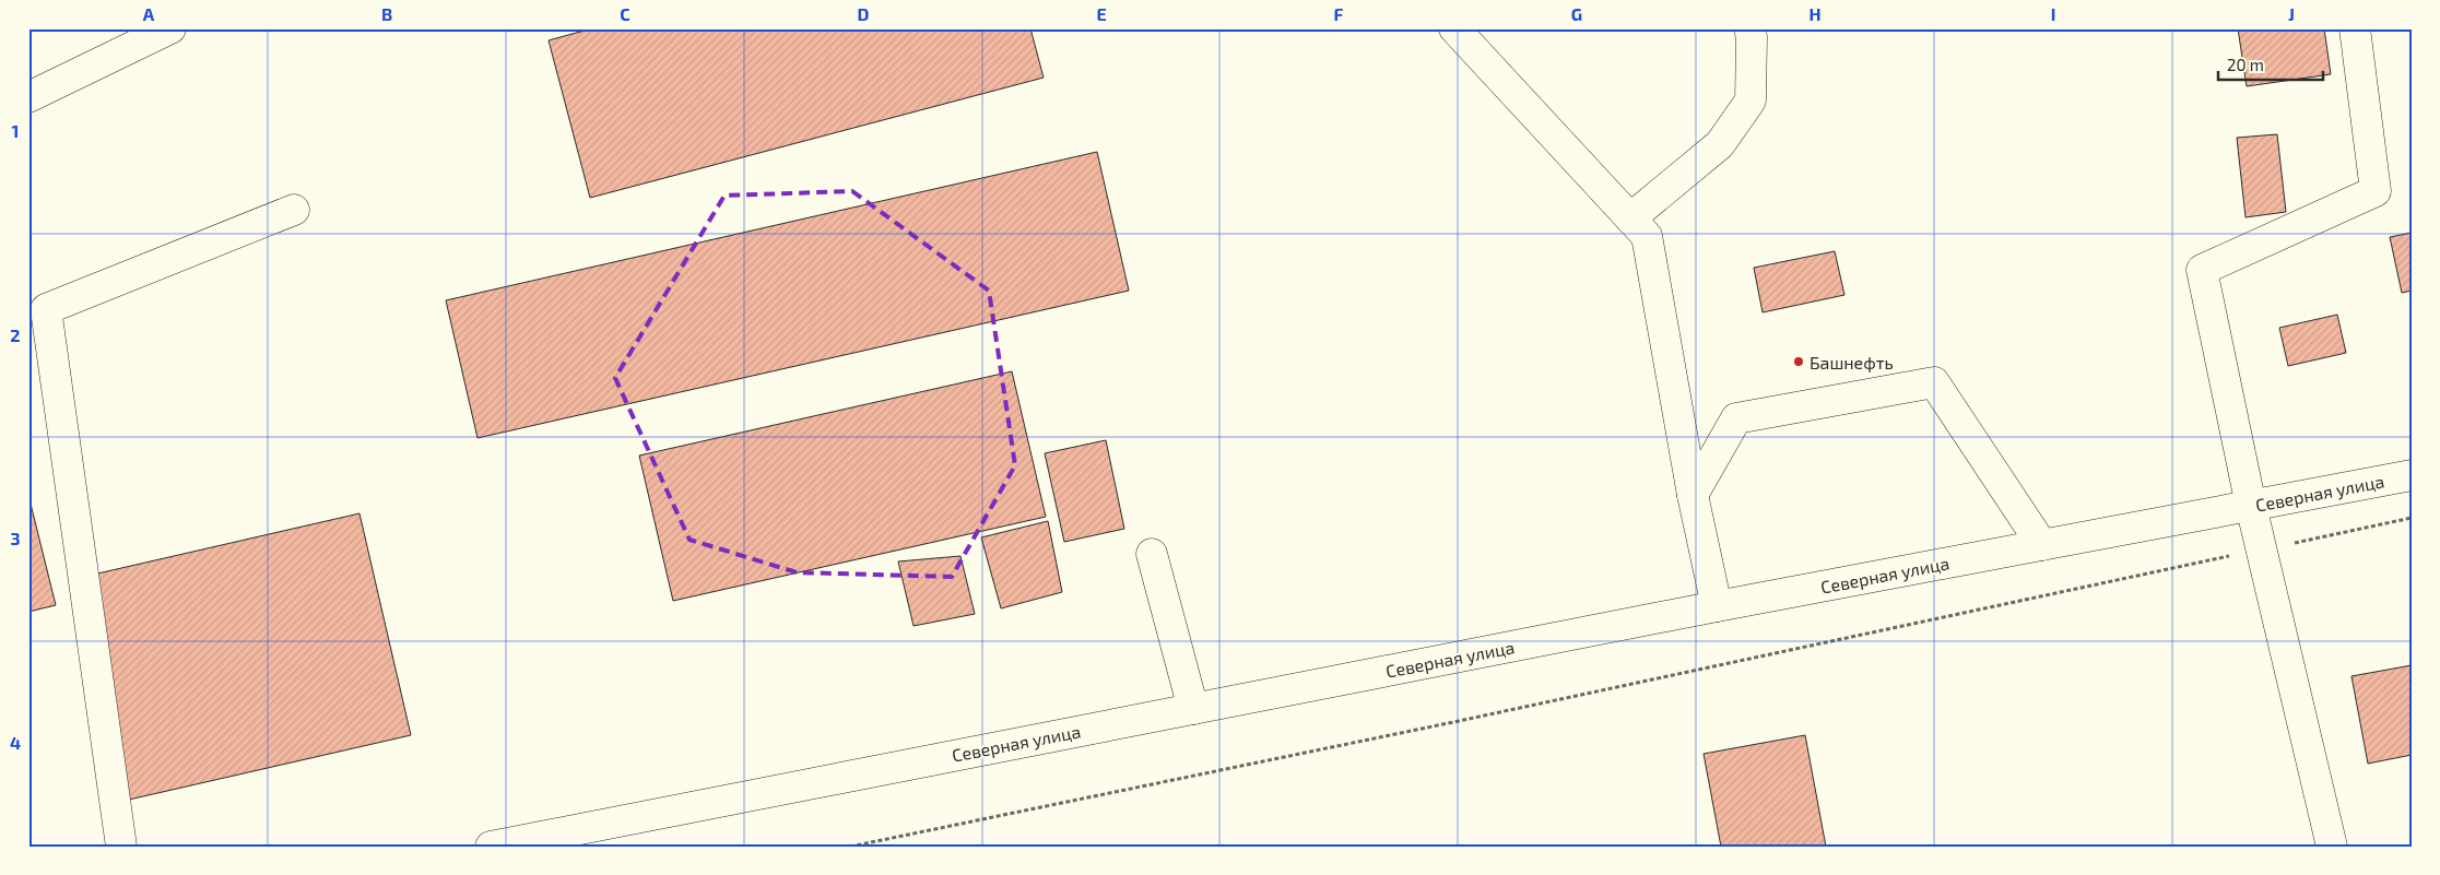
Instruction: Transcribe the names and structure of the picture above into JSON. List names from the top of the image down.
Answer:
{
  "streets": {
    "main road": ["Северная улица"]
  },
  "places": ["Башнефть"],
  "scale_bar": "20 m",
  "grid": {
    "columns": [
      "A",
      "B",
      "C",
      "D",
      "E",
      "F",
      "G",
      "H",
      "I",
      "J"
    ],
    "rows": [
      "1",
      "2",
      "3",
      "4"
    ]
  }
}
